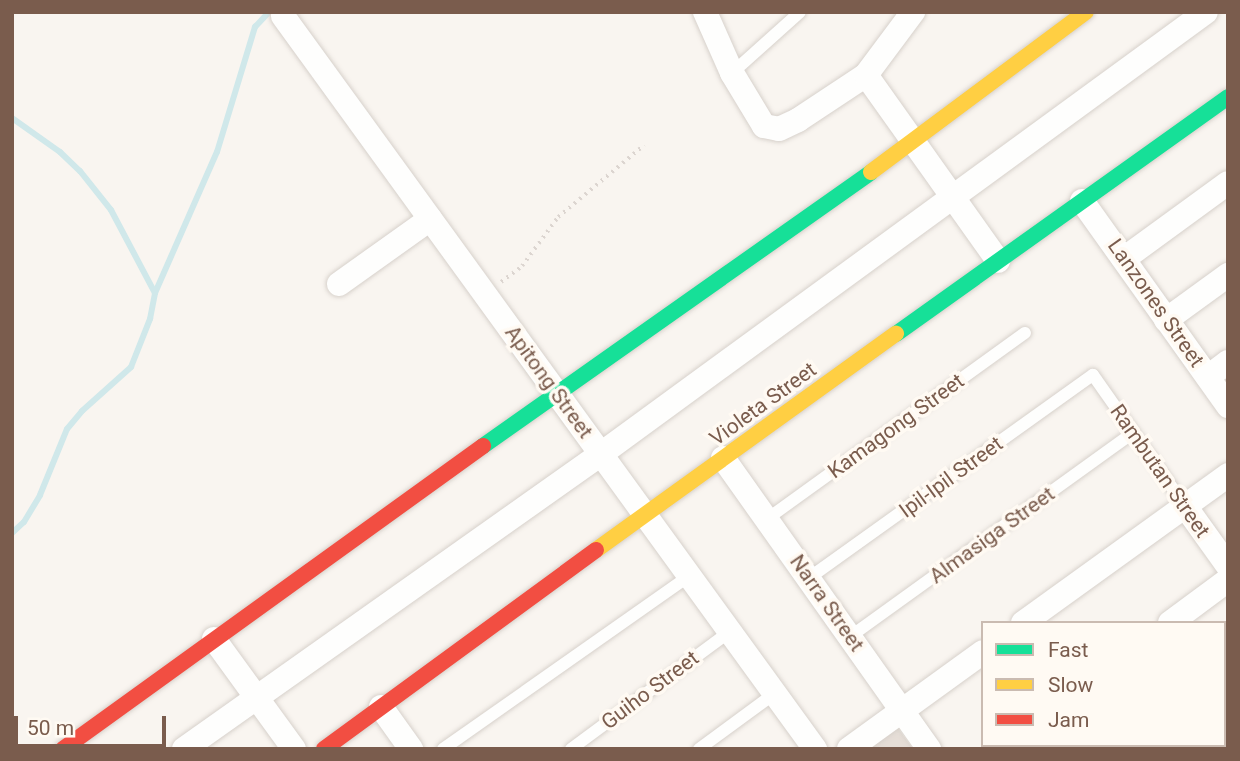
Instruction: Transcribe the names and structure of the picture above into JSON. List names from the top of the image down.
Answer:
{
  "streets": {
    "street": [
      "Lanzones Street",
      "Apitong Street",
      "Violeta Street",
      "Rambutan Street",
      "Narra Street"
    ],
    "lane": [
      "Kamagong Street",
      "Ipil-Ipil Street",
      "Almasiga Street",
      "Guiho Street"
    ]
  },
  "crossings": [
    ["Lanzones Street", "Violeta Street"],
    ["Apitong Street", "Violeta Street"],
    ["Apitong Street", "Guiho Street"],
    ["Violeta Street", "Narra Street"],
    ["Kamagong Street", "Narra Street"],
    ["Rambutan Street", "Ipil-Ipil Street"],
    ["Rambutan Street", "Almasiga Street"],
    ["Ipil-Ipil Street", "Narra Street"],
    ["Almasiga Street", "Narra Street"]
  ],
  "legend": ["Fast", "Slow", "Jam"],
  "scale_bar": "50 m"
}
